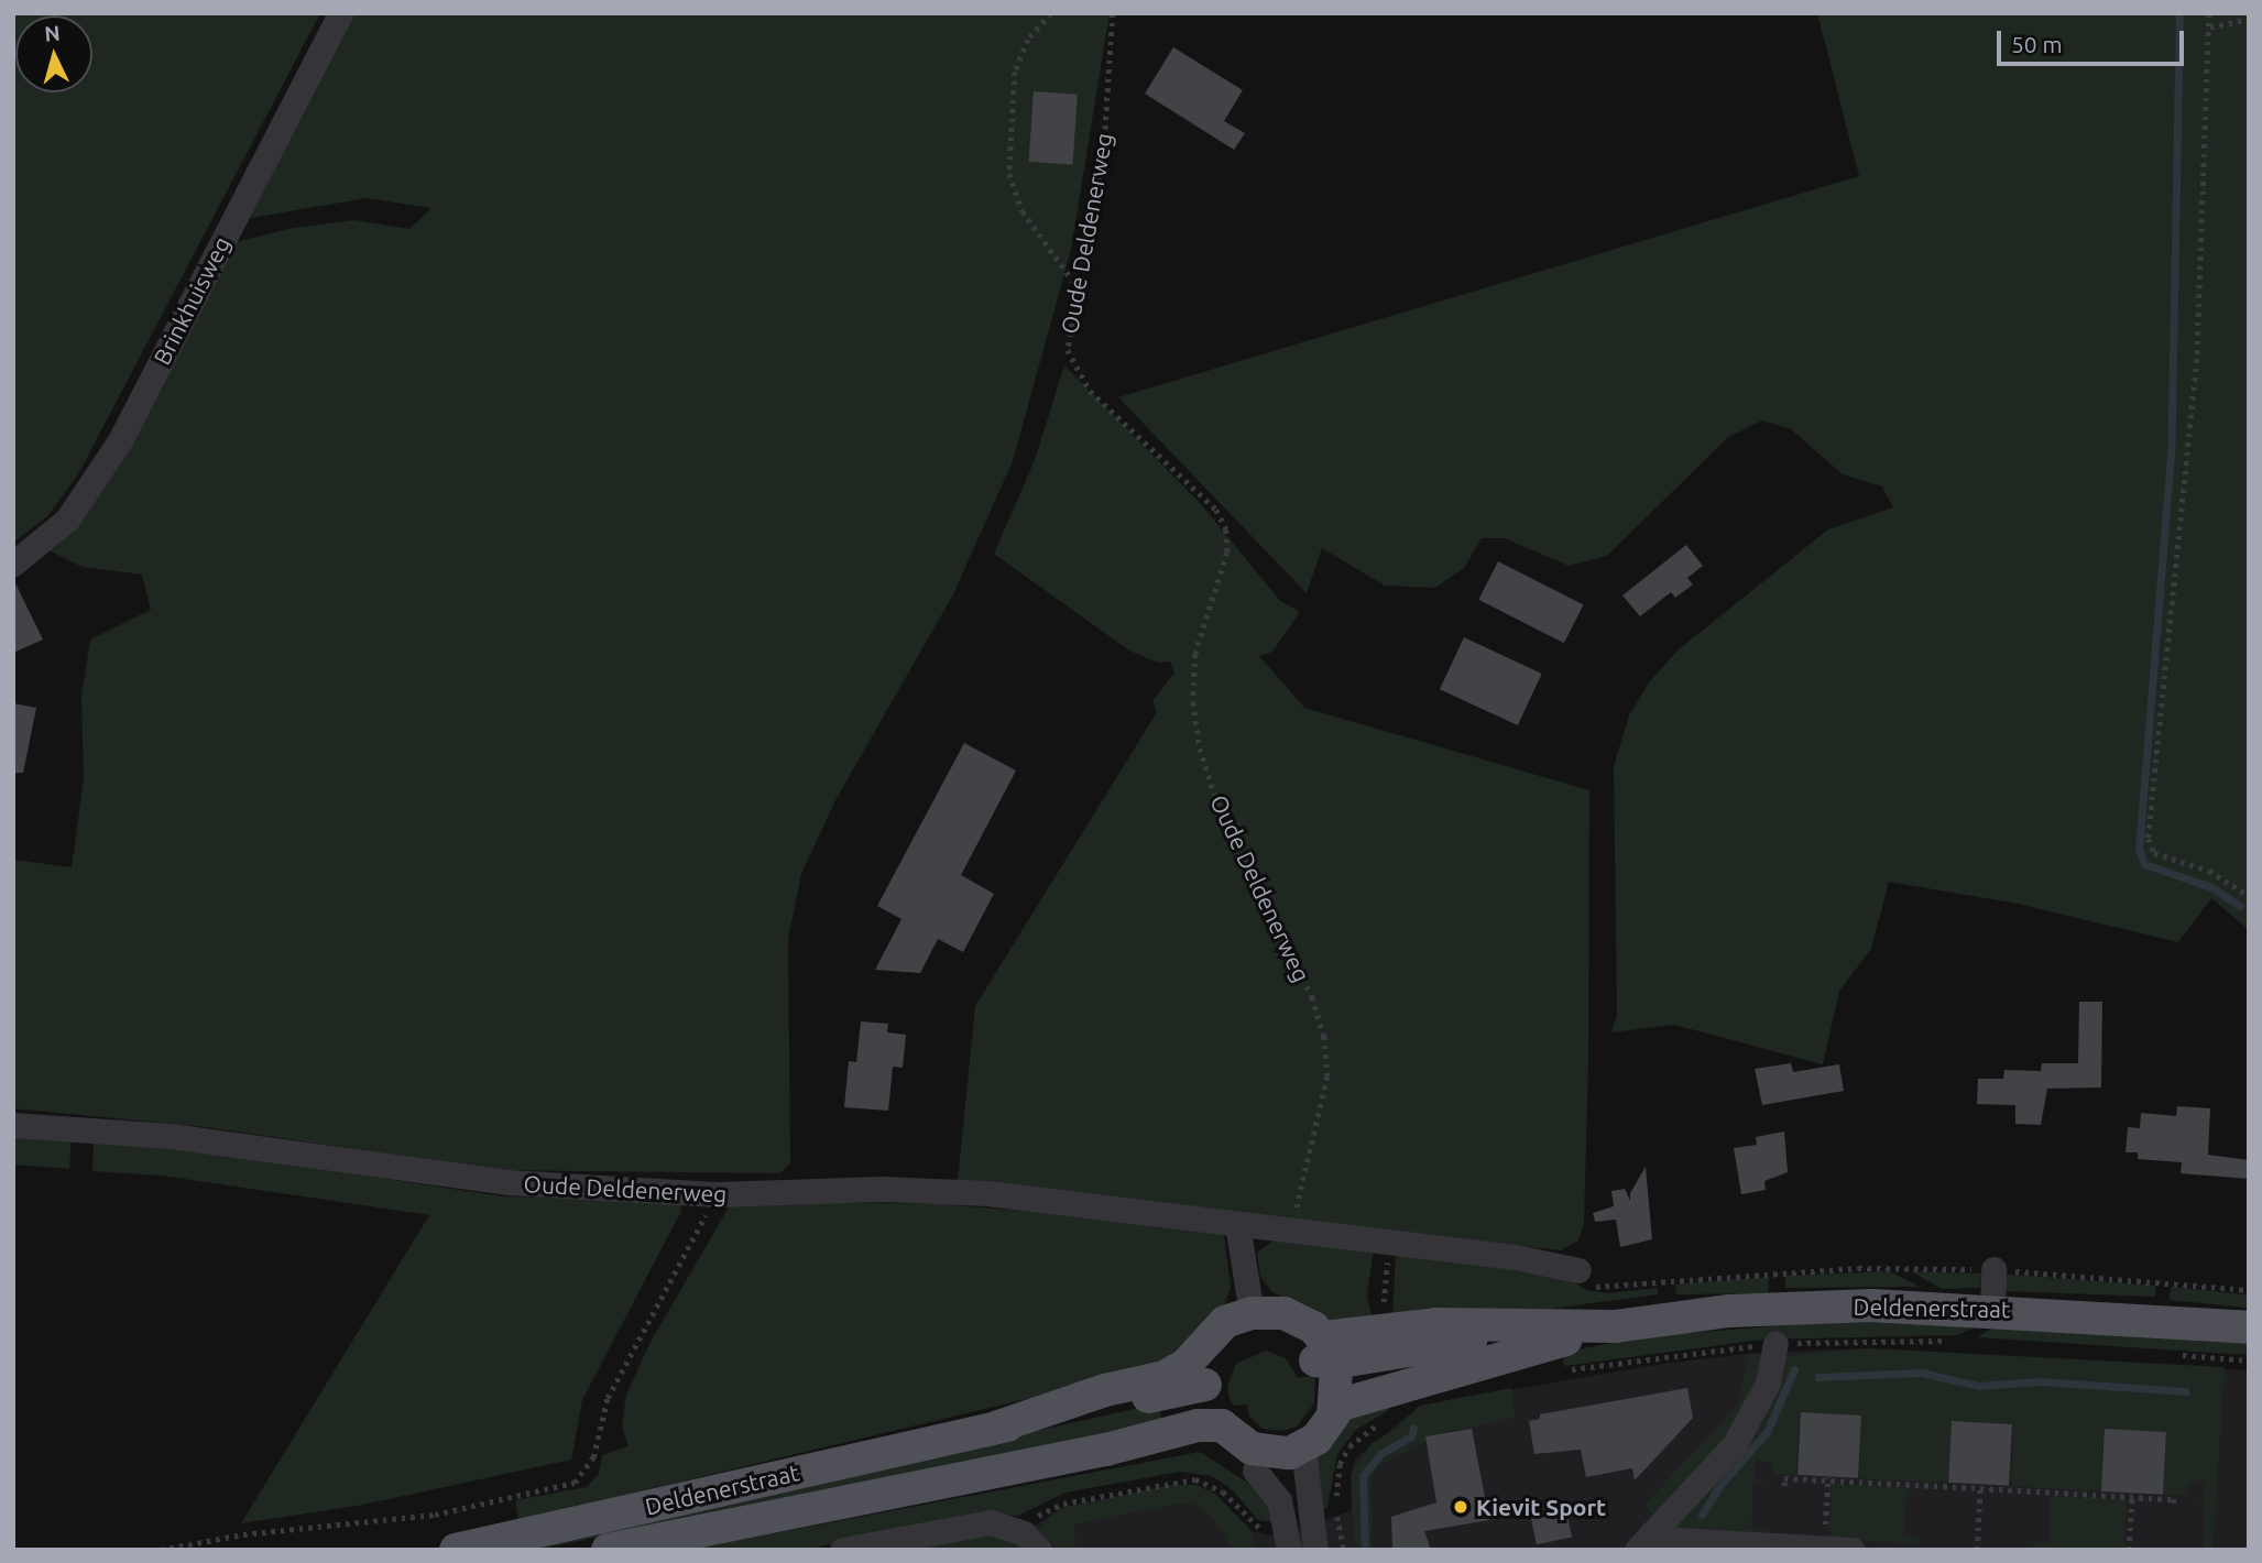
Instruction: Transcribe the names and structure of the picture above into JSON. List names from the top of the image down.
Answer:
{
  "streets": {
    "main road": ["Deldenerstraat"],
    "street": ["Oude Deldenerweg", "Brinkhuisweg"]
  },
  "places": ["Kievit Sport"],
  "scale_bar": "50 m",
  "north": "top"
}
